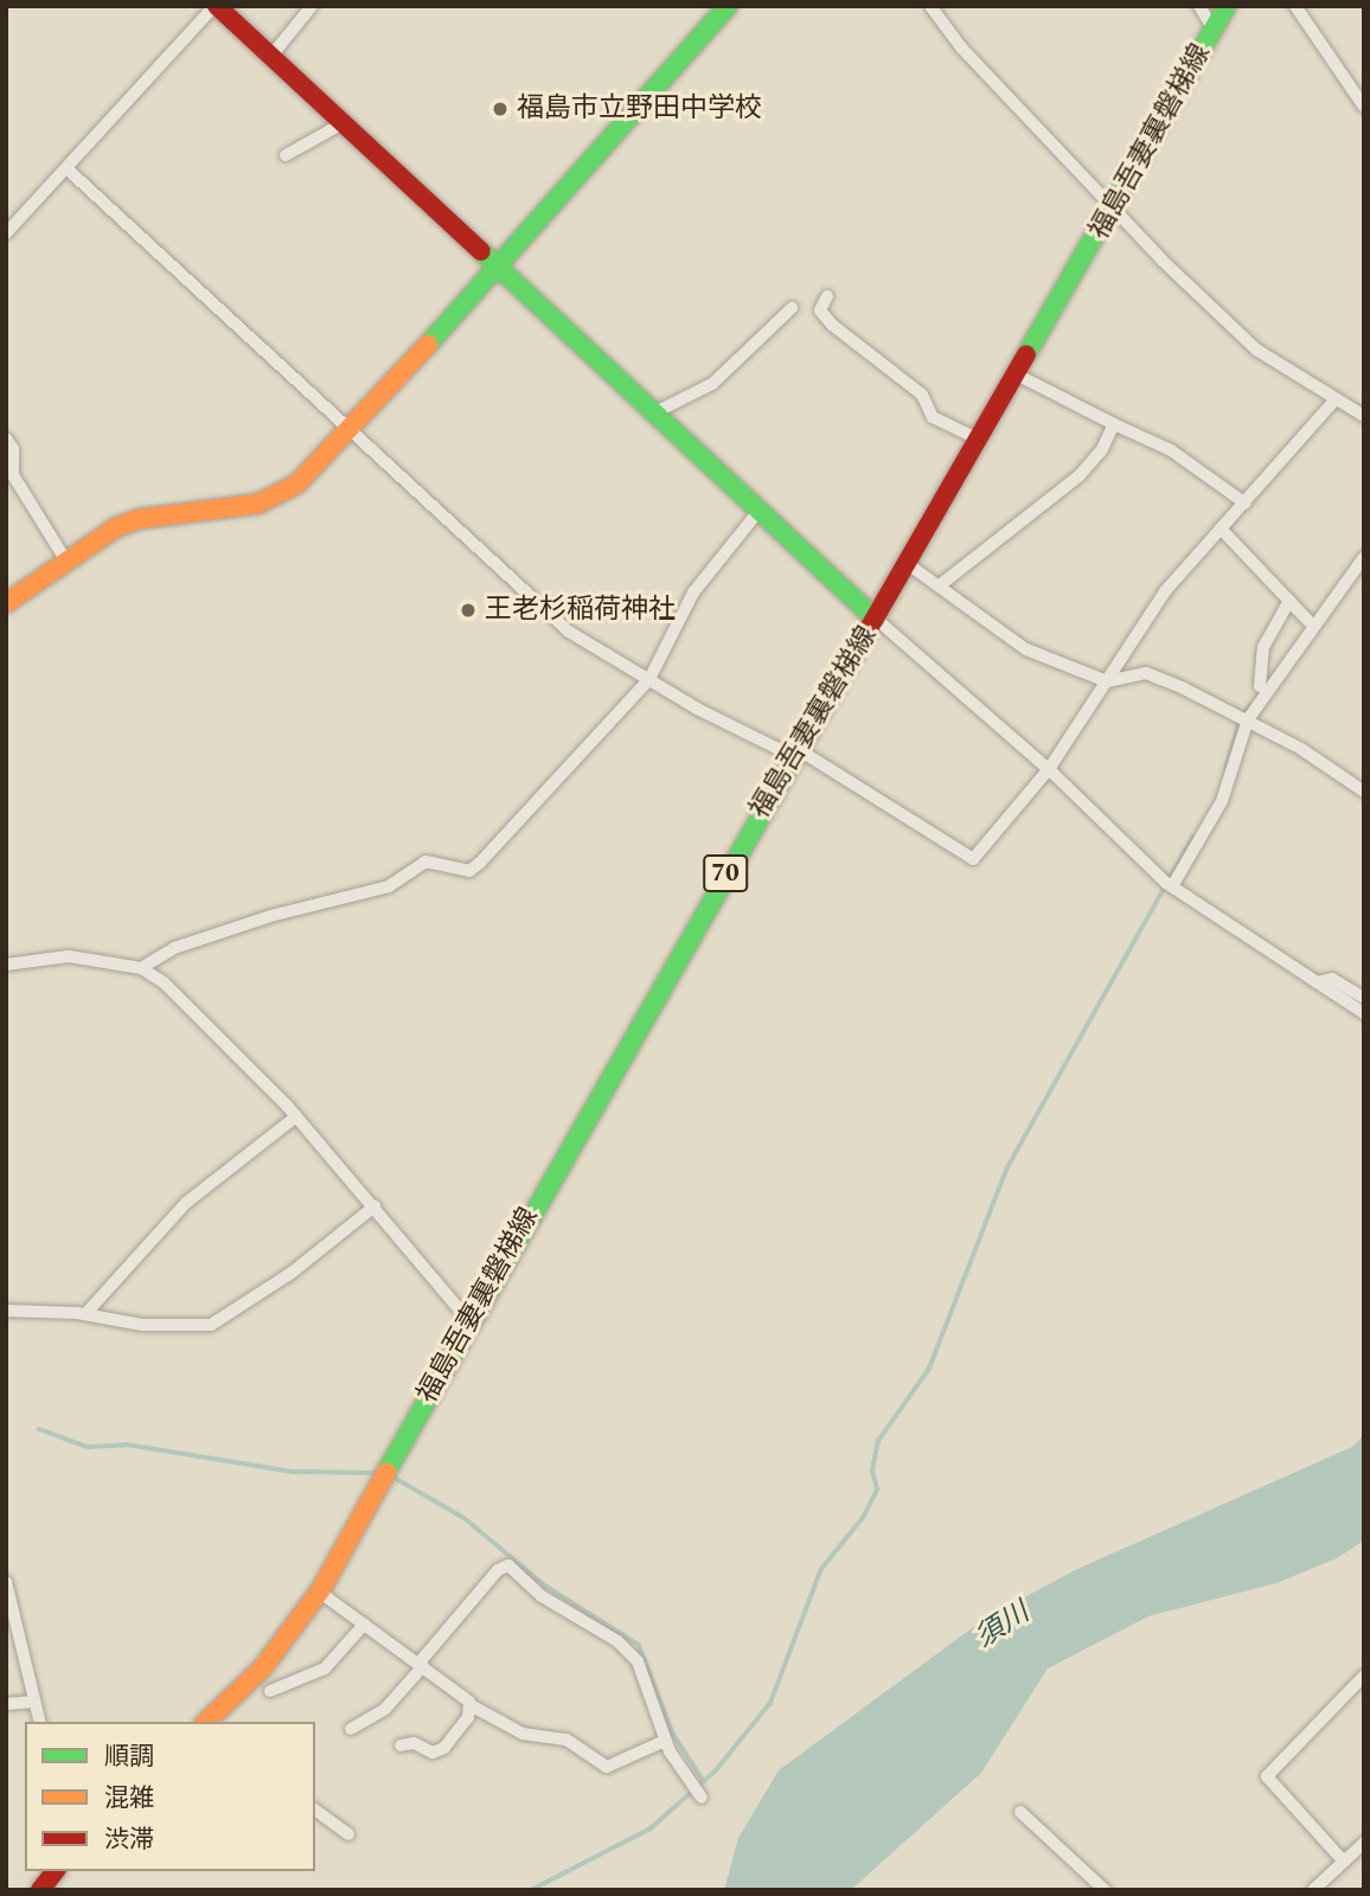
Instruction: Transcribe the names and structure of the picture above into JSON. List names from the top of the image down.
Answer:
{
  "streets": {
    "main road": ["福島吾妻裏磐梯線", "70"]
  },
  "water": ["須川"],
  "places": ["福島市立野田中学校", "王老杉稲荷神社"],
  "legend": ["順調", "混雑", "渋滞"]
}
